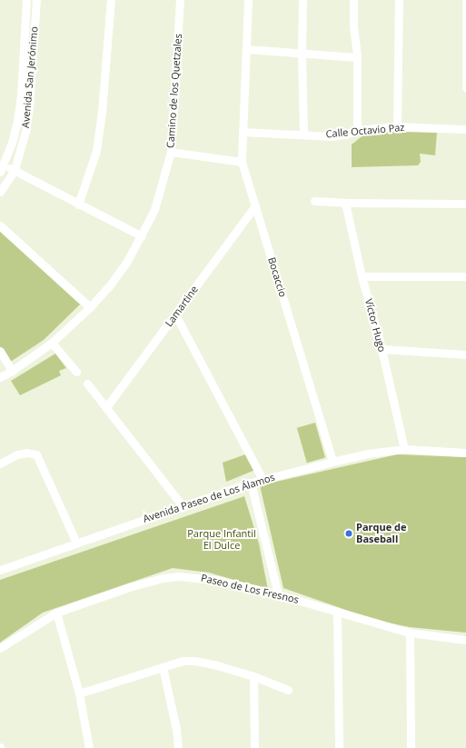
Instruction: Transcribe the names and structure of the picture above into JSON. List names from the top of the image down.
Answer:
{
  "streets": {
    "street": [
      "Avenida San Jerónimo",
      "Camino de los Quetzales",
      "Calle Octavio Paz",
      "Bocaccio",
      "Lamartine",
      "Víctor Hugo",
      "Avenida Paseo de Los Álamos",
      "Paseo de Los Fresnos"
    ]
  },
  "crossings": [
    ["Calle Octavio Paz", "Bocaccio"],
    ["Bocaccio", "Lamartine"],
    ["Bocaccio", "Avenida Paseo de Los Álamos"],
    ["Víctor Hugo", "Avenida Paseo de Los Álamos"]
  ],
  "parks": ["Parque Infantil El Dulce"],
  "places": ["Parque de Baseball"]
}
